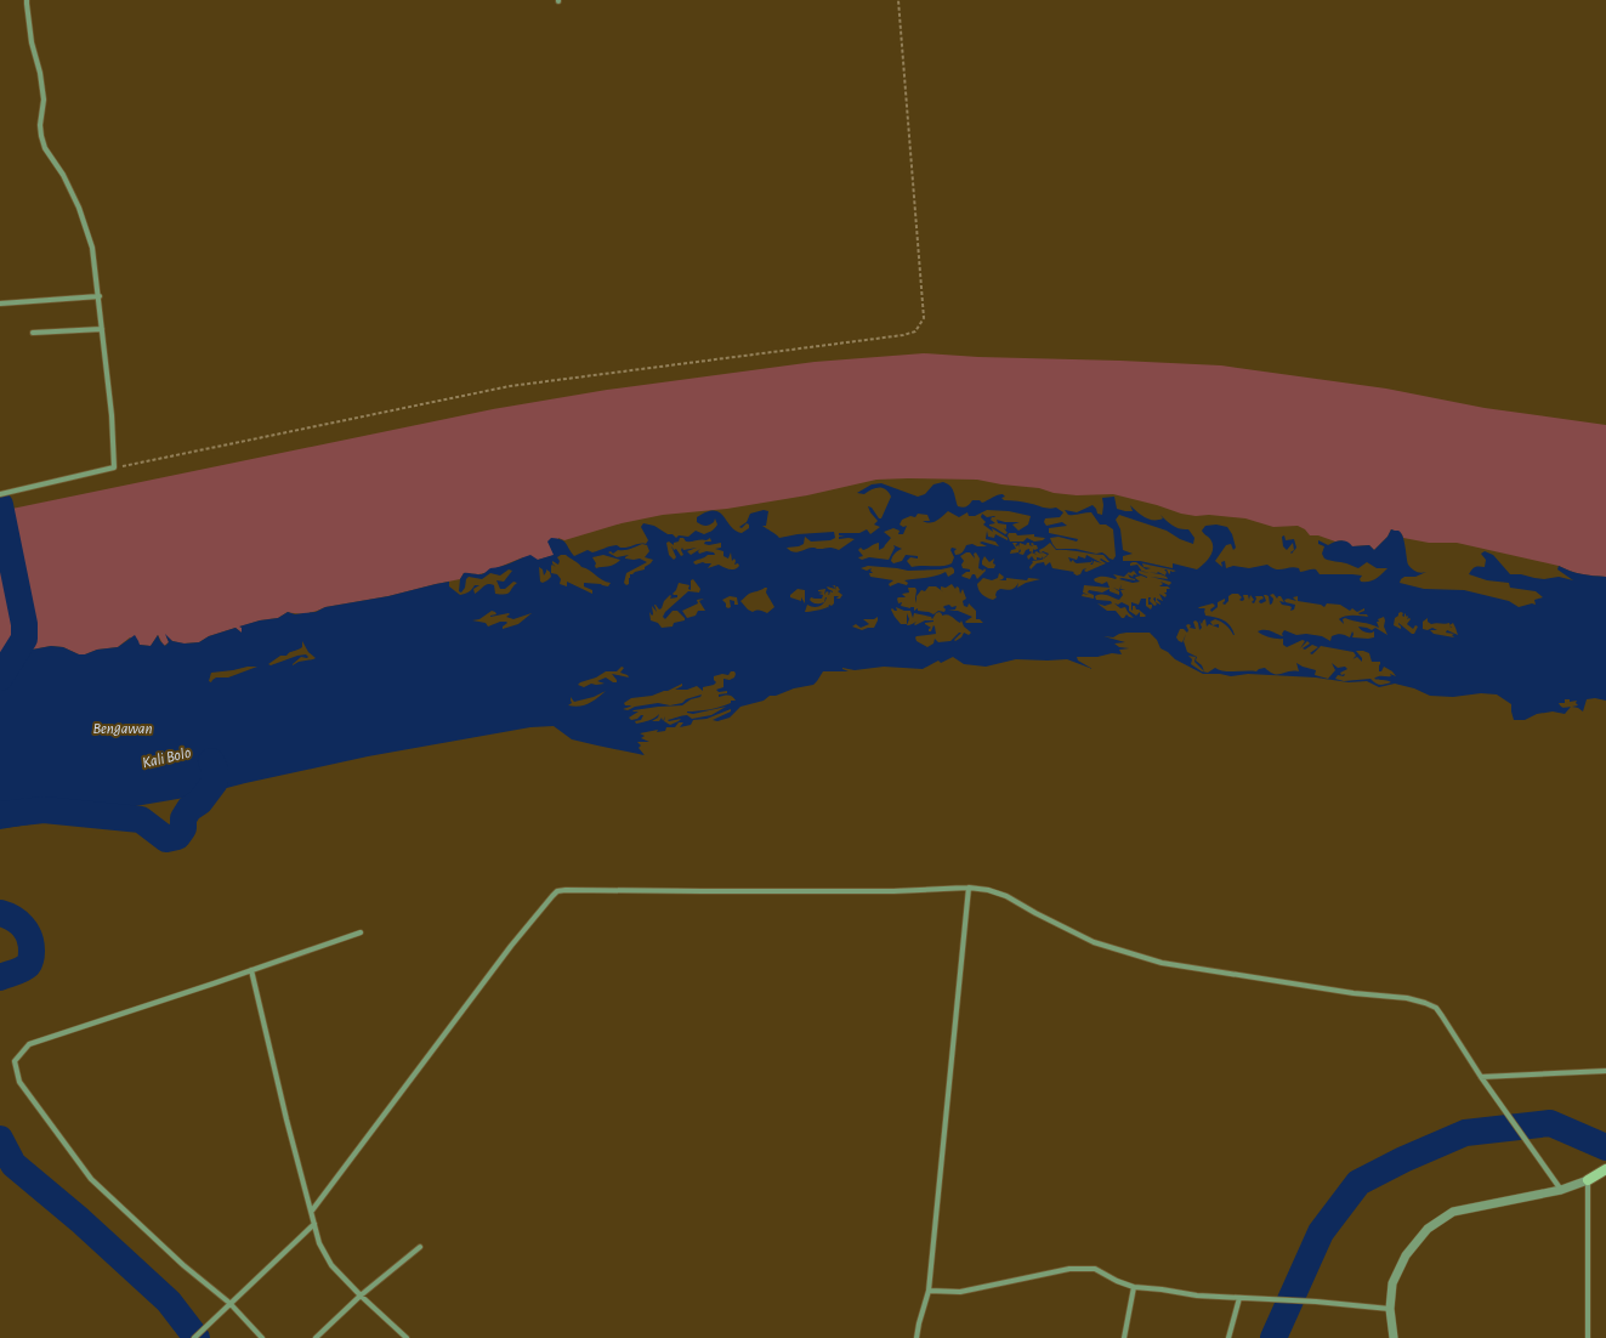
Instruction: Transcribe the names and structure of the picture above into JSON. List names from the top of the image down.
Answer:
{
  "water": ["Bengawan", "Kali Bolo"]
}
